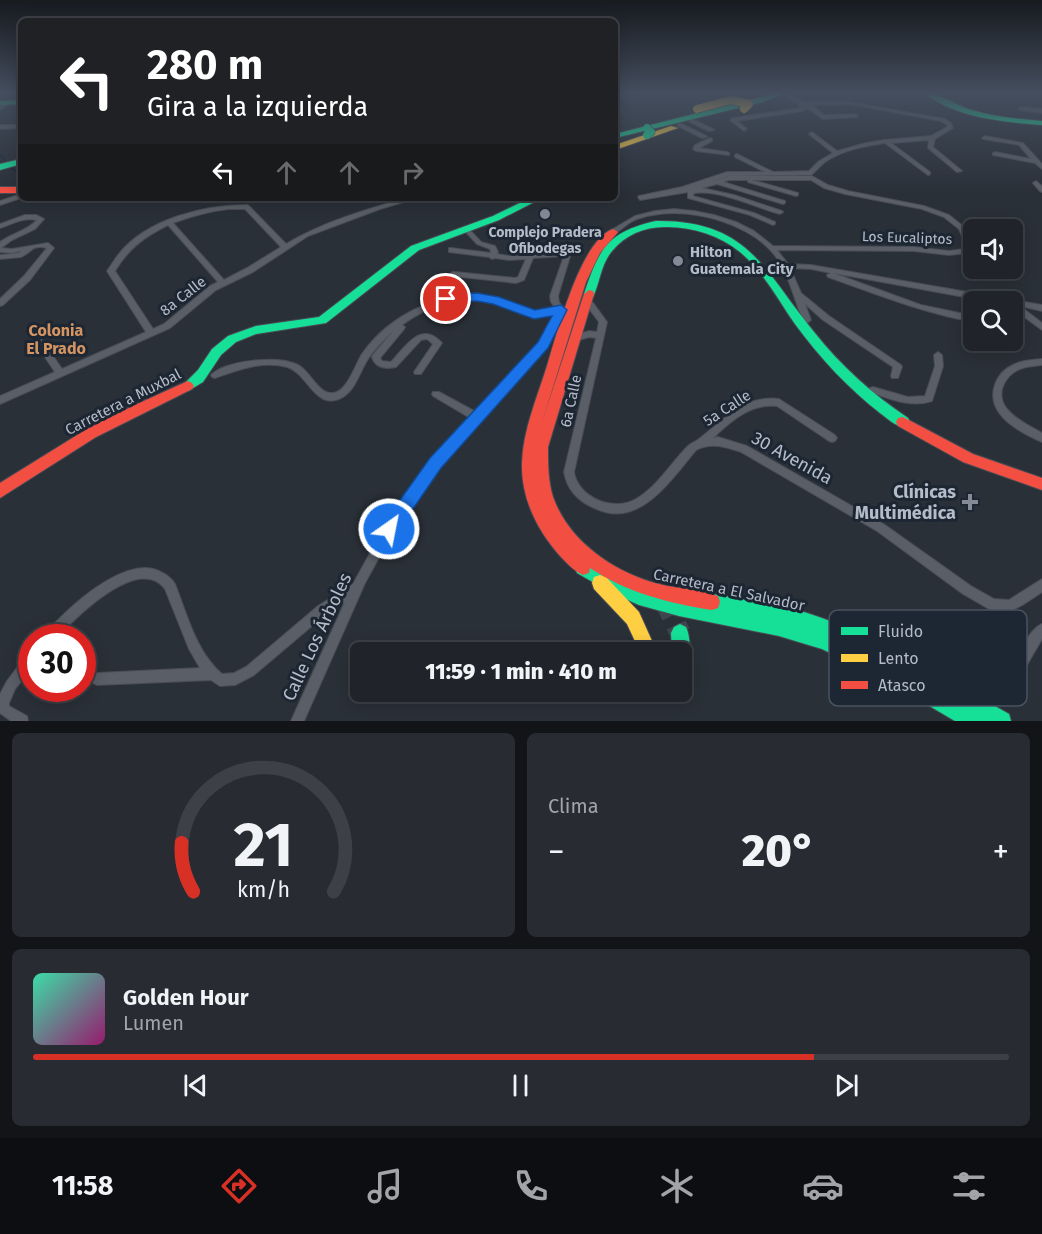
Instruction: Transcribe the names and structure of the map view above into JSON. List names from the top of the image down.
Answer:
{
  "streets": {
    "main road": ["Carretera a Muxbal", "Carretera a El Salvador"],
    "street": [
      "Los Eucaliptos",
      "8a Calle",
      "6a Calle",
      "5a Calle",
      "30 Avenida",
      "Calle Los Árboles"
    ]
  },
  "crossings": [
    ["6a Calle", "5a Calle"],
    ["6a Calle", "30 Avenida"],
    ["6a Calle", "Carretera a El Salvador"],
    ["5a Calle", "30 Avenida"],
    ["Carretera a El Salvador", "Calle Los Árboles"]
  ],
  "districts": ["Colonia El Prado"],
  "places": {
    "other": ["Complejo Pradera Ofibodegas", "Hilton Guatemala City"],
    "health": ["Clínicas Multimédica"]
  },
  "legend": ["Fluido", "Lento", "Atasco"],
  "page": {
    "turn": ["280 m", "Gira a la izquierda"],
    "limit": "30",
    "trip": "11:59 · 1 min · 410 m",
    "tile": "Clima",
    "heat": ["−", "20°", "+"],
    "song": ["Golden Hour", "Lumen"],
    "tabs": "11:58",
    "gauge": ["21", "km/h"]
  }
}
